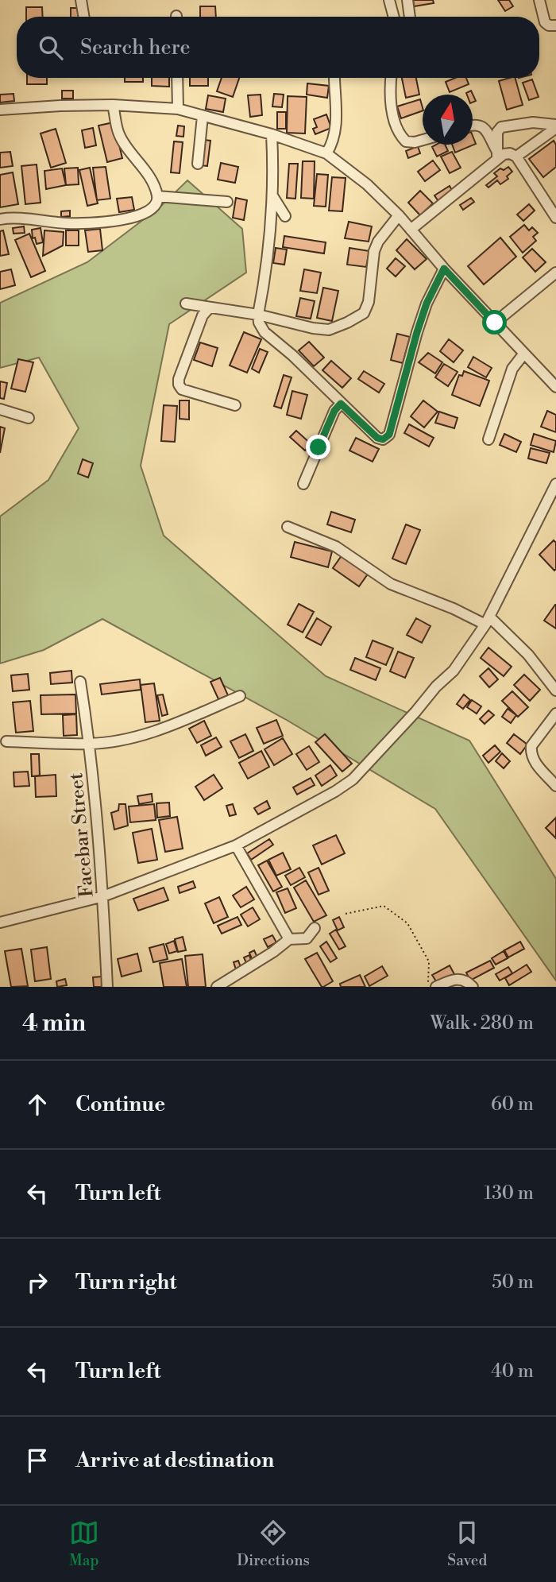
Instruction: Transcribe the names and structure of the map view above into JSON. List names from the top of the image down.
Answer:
{
  "streets": {
    "street": ["Facebar Street"]
  },
  "north": "top",
  "page": {
    "search": "Search here",
    "heading": ["4 min", "Walk · 280 m"],
    "list": [
      ["Continue", "60 m"],
      ["Turn left", "130 m"],
      ["Turn right", "50 m"],
      ["Turn left", "40 m"],
      "Arrive at destination"
    ],
    "nav": ["Map", "Directions", "Saved"]
  }
}
